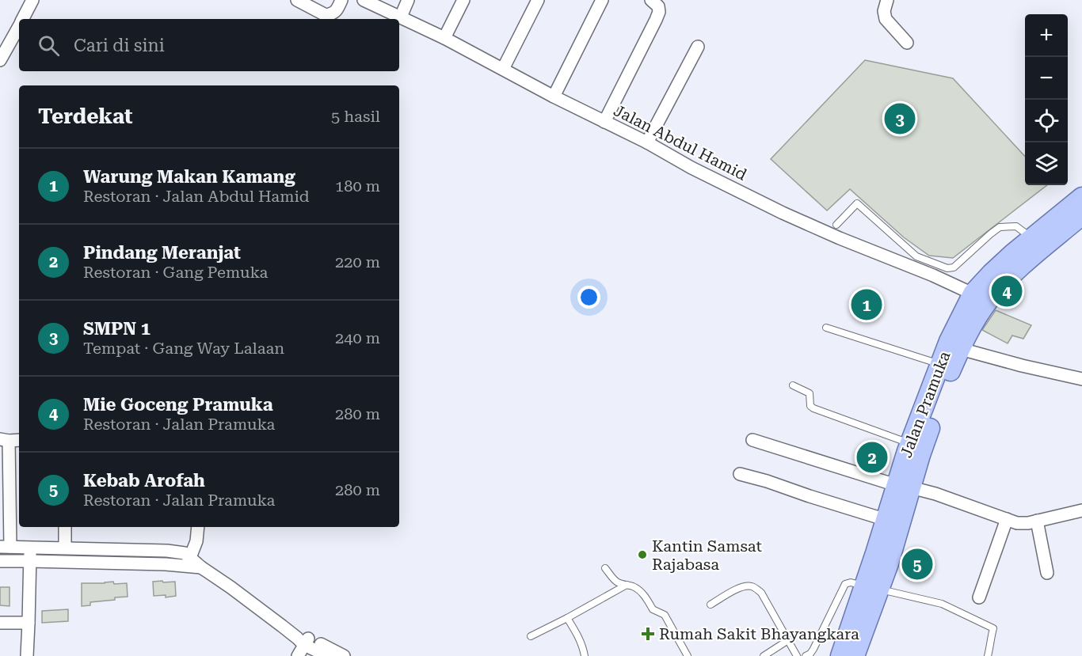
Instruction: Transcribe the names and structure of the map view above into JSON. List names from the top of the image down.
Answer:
{
  "streets": {
    "main road": ["Jalan Pramuka"],
    "street": ["Jalan Abdul Hamid"]
  },
  "crossings": [
    ["Jalan Abdul Hamid", "Jalan Pramuka"]
  ],
  "places": {
    "other": ["Kantin Samsat Rajabasa"],
    "health": ["Rumah Sakit Bhayangkara"]
  },
  "page": {
    "map_buttons": ["+", "−"],
    "search": "Cari di sini",
    "heading": ["Terdekat", "5 hasil"],
    "pins": [
      "3",
      "4",
      "1",
      "2",
      "5"
    ],
    "list": [
      {
        "mark": "1",
        "name": "Warung Makan Kamang",
        "note": "Restoran · Jalan Abdul Hamid",
        "value": "180 m"
      },
      {
        "mark": "2",
        "name": "Pindang Meranjat",
        "note": "Restoran · Gang Pemuka",
        "value": "220 m"
      },
      {
        "mark": "3",
        "name": "SMPN 1",
        "note": "Tempat · Gang Way Lalaan",
        "value": "240 m"
      },
      {
        "mark": "4",
        "name": "Mie Goceng Pramuka",
        "note": "Restoran · Jalan Pramuka",
        "value": "280 m"
      },
      {
        "mark": "5",
        "name": "Kebab Arofah",
        "note": "Restoran · Jalan Pramuka",
        "value": "280 m"
      }
    ]
  }
}
